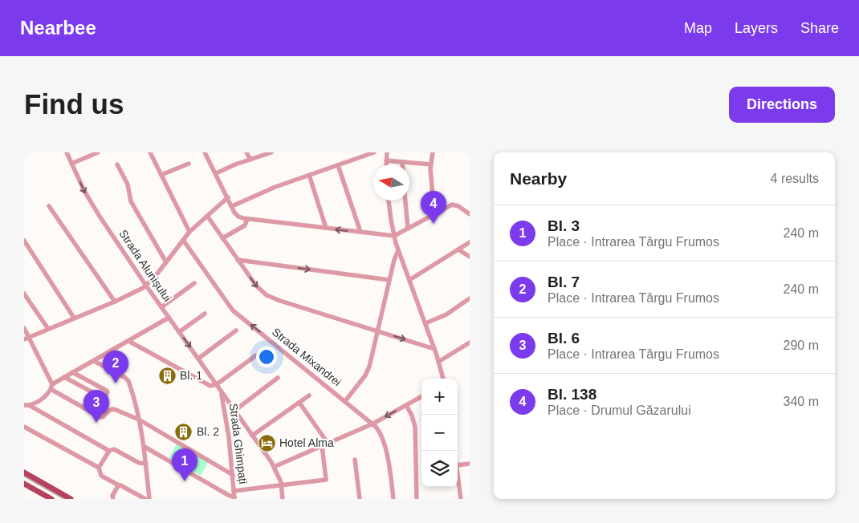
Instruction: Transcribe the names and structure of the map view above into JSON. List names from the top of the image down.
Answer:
{
  "streets": {
    "street": ["Strada Alunișului", "Strada Mixandrei", "Strada Ghimpați"]
  },
  "crossings": [
    ["Strada Alunișului", "Strada Ghimpați"]
  ],
  "places": {
    "building": ["Bl. 1", "Bl. 2"],
    "hotel": ["Hotel Alma"]
  },
  "north": "left",
  "page": {
    "header": "Nearbee",
    "nav": ["Map", "Layers", "Share"],
    "buttons": "Directions",
    "title": "Find us",
    "heading": ["Nearby", "4 results"],
    "pins": [
      "4",
      "2",
      "3",
      "1"
    ],
    "list": [
      {
        "mark": "1",
        "name": "Bl. 3",
        "note": "Place · Intrarea Târgu Frumos",
        "value": "240 m"
      },
      {
        "mark": "2",
        "name": "Bl. 7",
        "note": "Place · Intrarea Târgu Frumos",
        "value": "240 m"
      },
      {
        "mark": "3",
        "name": "Bl. 6",
        "note": "Place · Intrarea Târgu Frumos",
        "value": "290 m"
      },
      {
        "mark": "4",
        "name": "Bl. 138",
        "note": "Place · Drumul Găzarului",
        "value": "340 m"
      }
    ],
    "map_buttons": ["+", "−"]
  }
}
